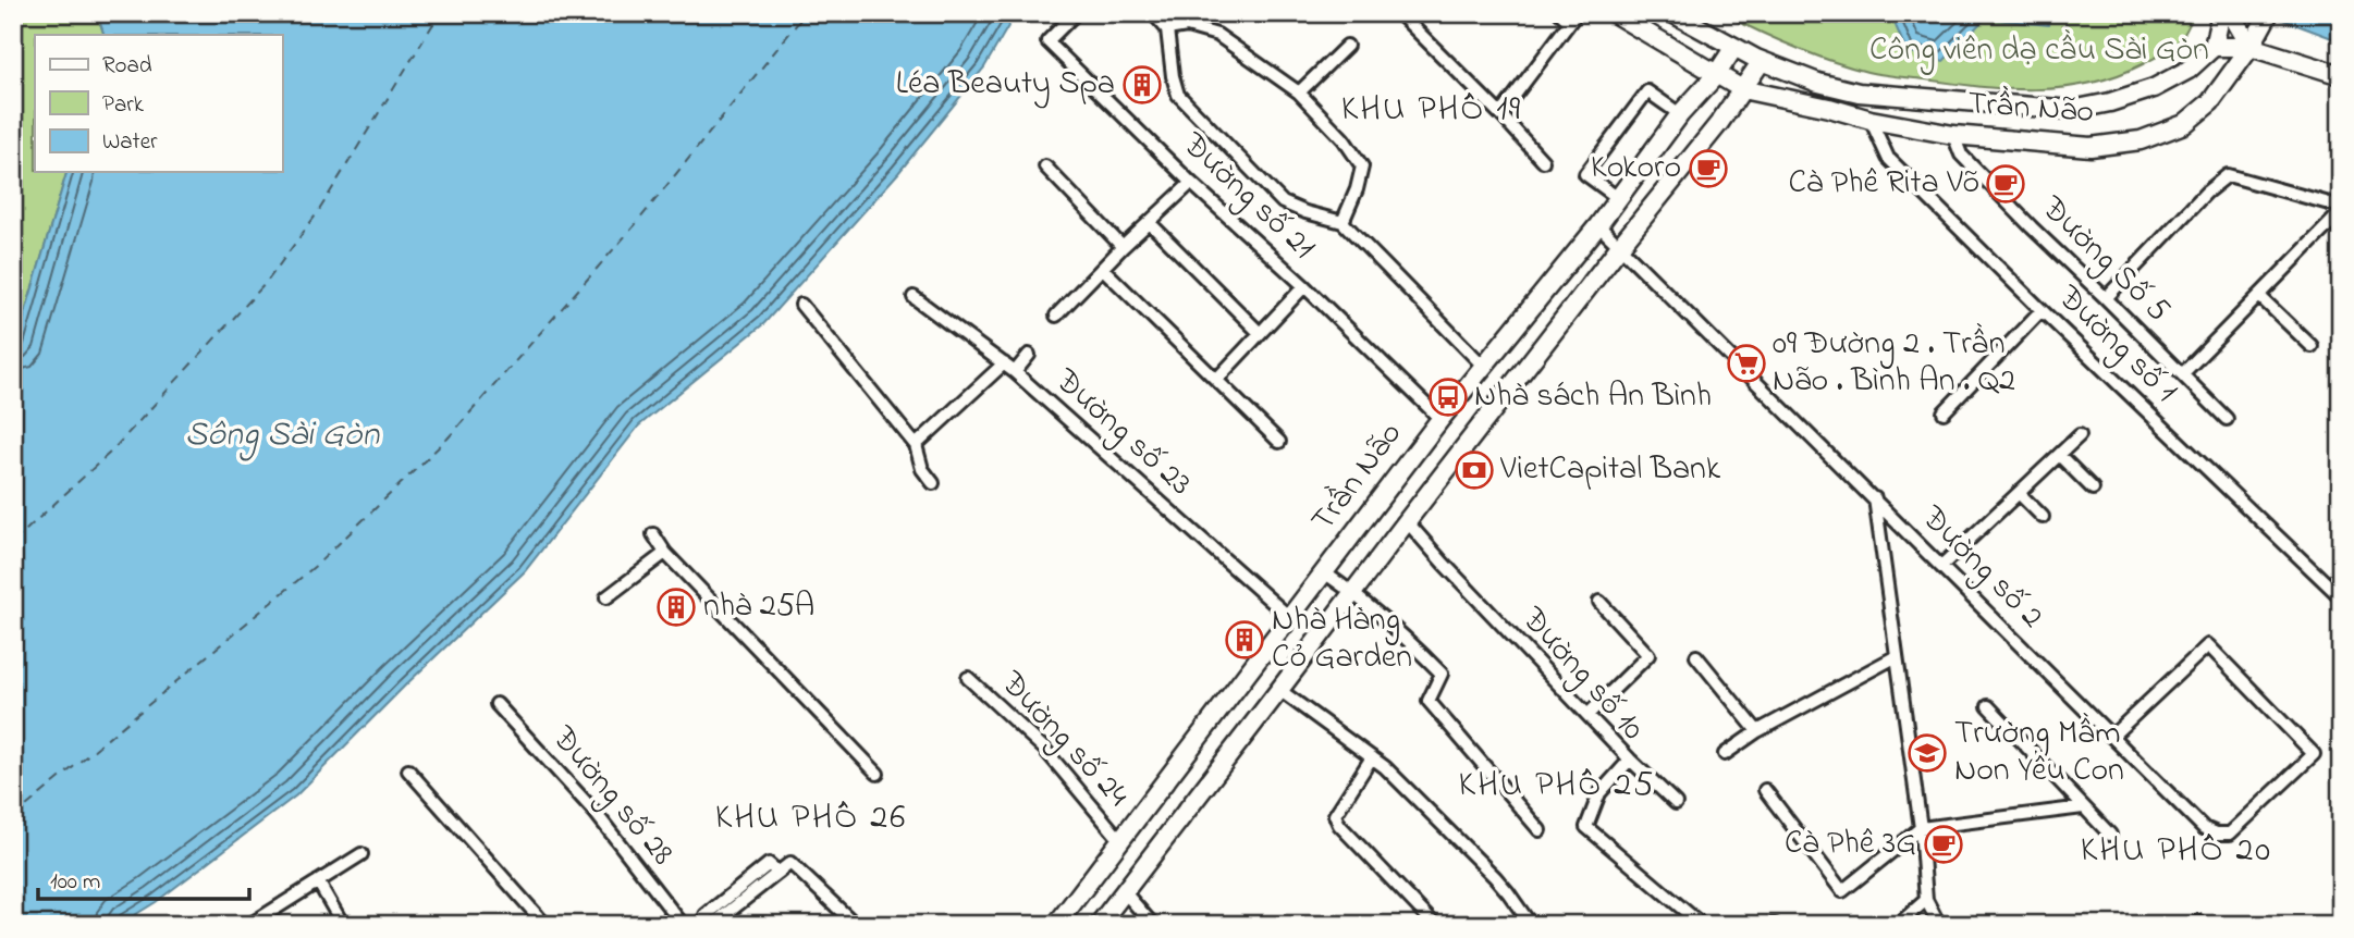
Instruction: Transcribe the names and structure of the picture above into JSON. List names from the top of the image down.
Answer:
{
  "streets": {
    "main road": ["Trần Não"],
    "street": [
      "Đường số 21",
      "Đường Số 5",
      "Đường số 1",
      "Đường số 23",
      "Đường số 2",
      "Đường số 10",
      "Đường số 24",
      "Đường số 28"
    ]
  },
  "crossings": [
    ["Trần Não", "Đường số 21"],
    ["Trần Não", "Đường Số 5"],
    ["Trần Não", "Đường số 1"],
    ["Trần Não", "Đường số 23"],
    ["Trần Não", "Đường số 2"],
    ["Trần Não", "Đường số 10"],
    ["Trần Não", "Đường số 24"]
  ],
  "districts": [
    "KHU PHỐ 19",
    "KHU PHỐ 25",
    "KHU PHỐ 26",
    "KHU PHỐ 20"
  ],
  "water": ["Sông Sài Gòn"],
  "parks": ["Công viên dạ cầu Sài Gòn"],
  "places": {
    "building": ["Léa Beauty Spa", "nhà 25A", "Nhà Hàng Cỏ Garden"],
    "cafe": ["Kokoro", "Cà Phê Rita Võ", "Cà Phê 3G"],
    "supermarket": ["09 Đường 2 . Trần Não . Bình An . Q2"],
    "bus stop": ["Nhà sách An Bình"],
    "bank": ["VietCapital Bank"],
    "school or university": ["Trường Mầm Non Yêu Con"]
  },
  "legend": ["Road", "Park", "Water"],
  "scale_bar": "100 m"
}
